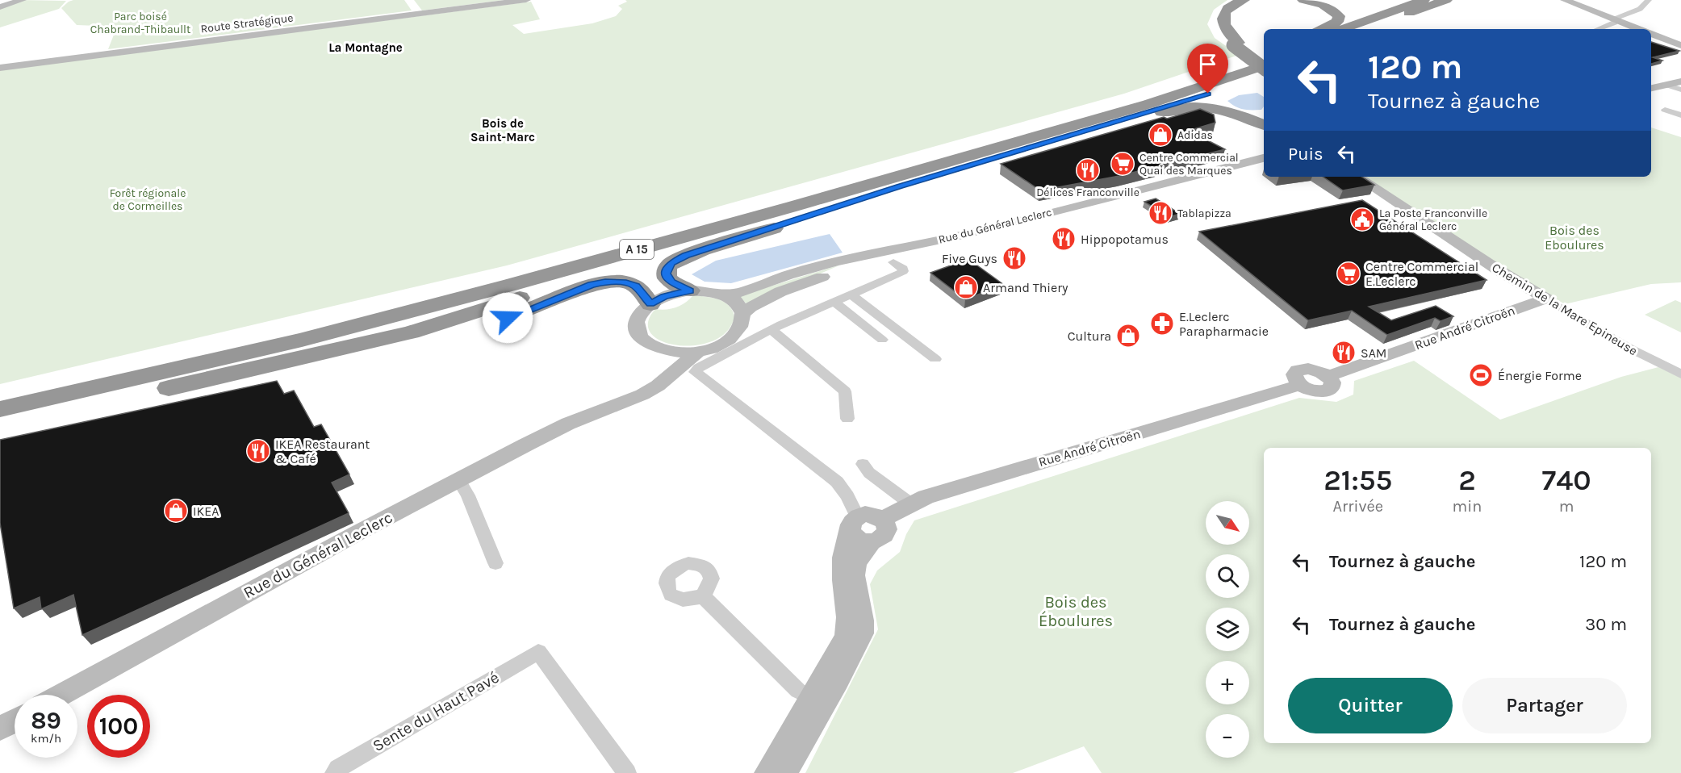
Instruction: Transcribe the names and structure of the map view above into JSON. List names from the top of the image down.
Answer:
{
  "streets": {
    "highway": ["A 15"],
    "main road": [
      "Route Stratégique",
      "Rue du Général Leclerc",
      "Chemin de la Mare Epineuse",
      "Rue André Citroën"
    ],
    "street": ["Sente du Haut Pavé"]
  },
  "crossings": [
    ["Chemin de la Mare Epineuse", "Rue André Citroën"]
  ],
  "districts": ["La Montagne", "Bois de Saint-Marc"],
  "parks": [
    "Parc boisé Chabrand-Thibaullt",
    "Forêt régionale de Cormeilles",
    "Bois des Eboulures",
    "Bois des Éboulures"
  ],
  "places": {
    "shop": [
      "Adidas",
      "Armand Thiery",
      "Cultura",
      "IKEA"
    ],
    "supermarket": ["Centre Commercial Quai des Marques", "Centre Commercial E.Leclerc"],
    "restaurant": [
      "Délices Franconville",
      "Tablapizza",
      "Hippopotamus",
      "Five Guys",
      "SAM",
      "IKEA Restaurant & Café"
    ],
    "public building": ["La Poste Franconville Général Leclerc"],
    "pharmacy": ["E.Leclerc Parapharmacie"],
    "sports": ["Énergie Forme"]
  },
  "north": "bottom right",
  "page": {
    "turn": ["120 m", "Tournez à gauche"],
    "then": "Puis",
    "eta": [
      "21:55",
      "Arrivée",
      "2",
      "min",
      "740",
      "m"
    ],
    "map_buttons": ["+", "−"],
    "list": [
      {
        "name": "Tournez à gauche",
        "value": "120 m"
      },
      {
        "name": "Tournez à gauche",
        "value": "30 m"
      }
    ],
    "buttons": ["Quitter", "Partager"],
    "speed": "89 km/h",
    "limit": "100"
  }
}
